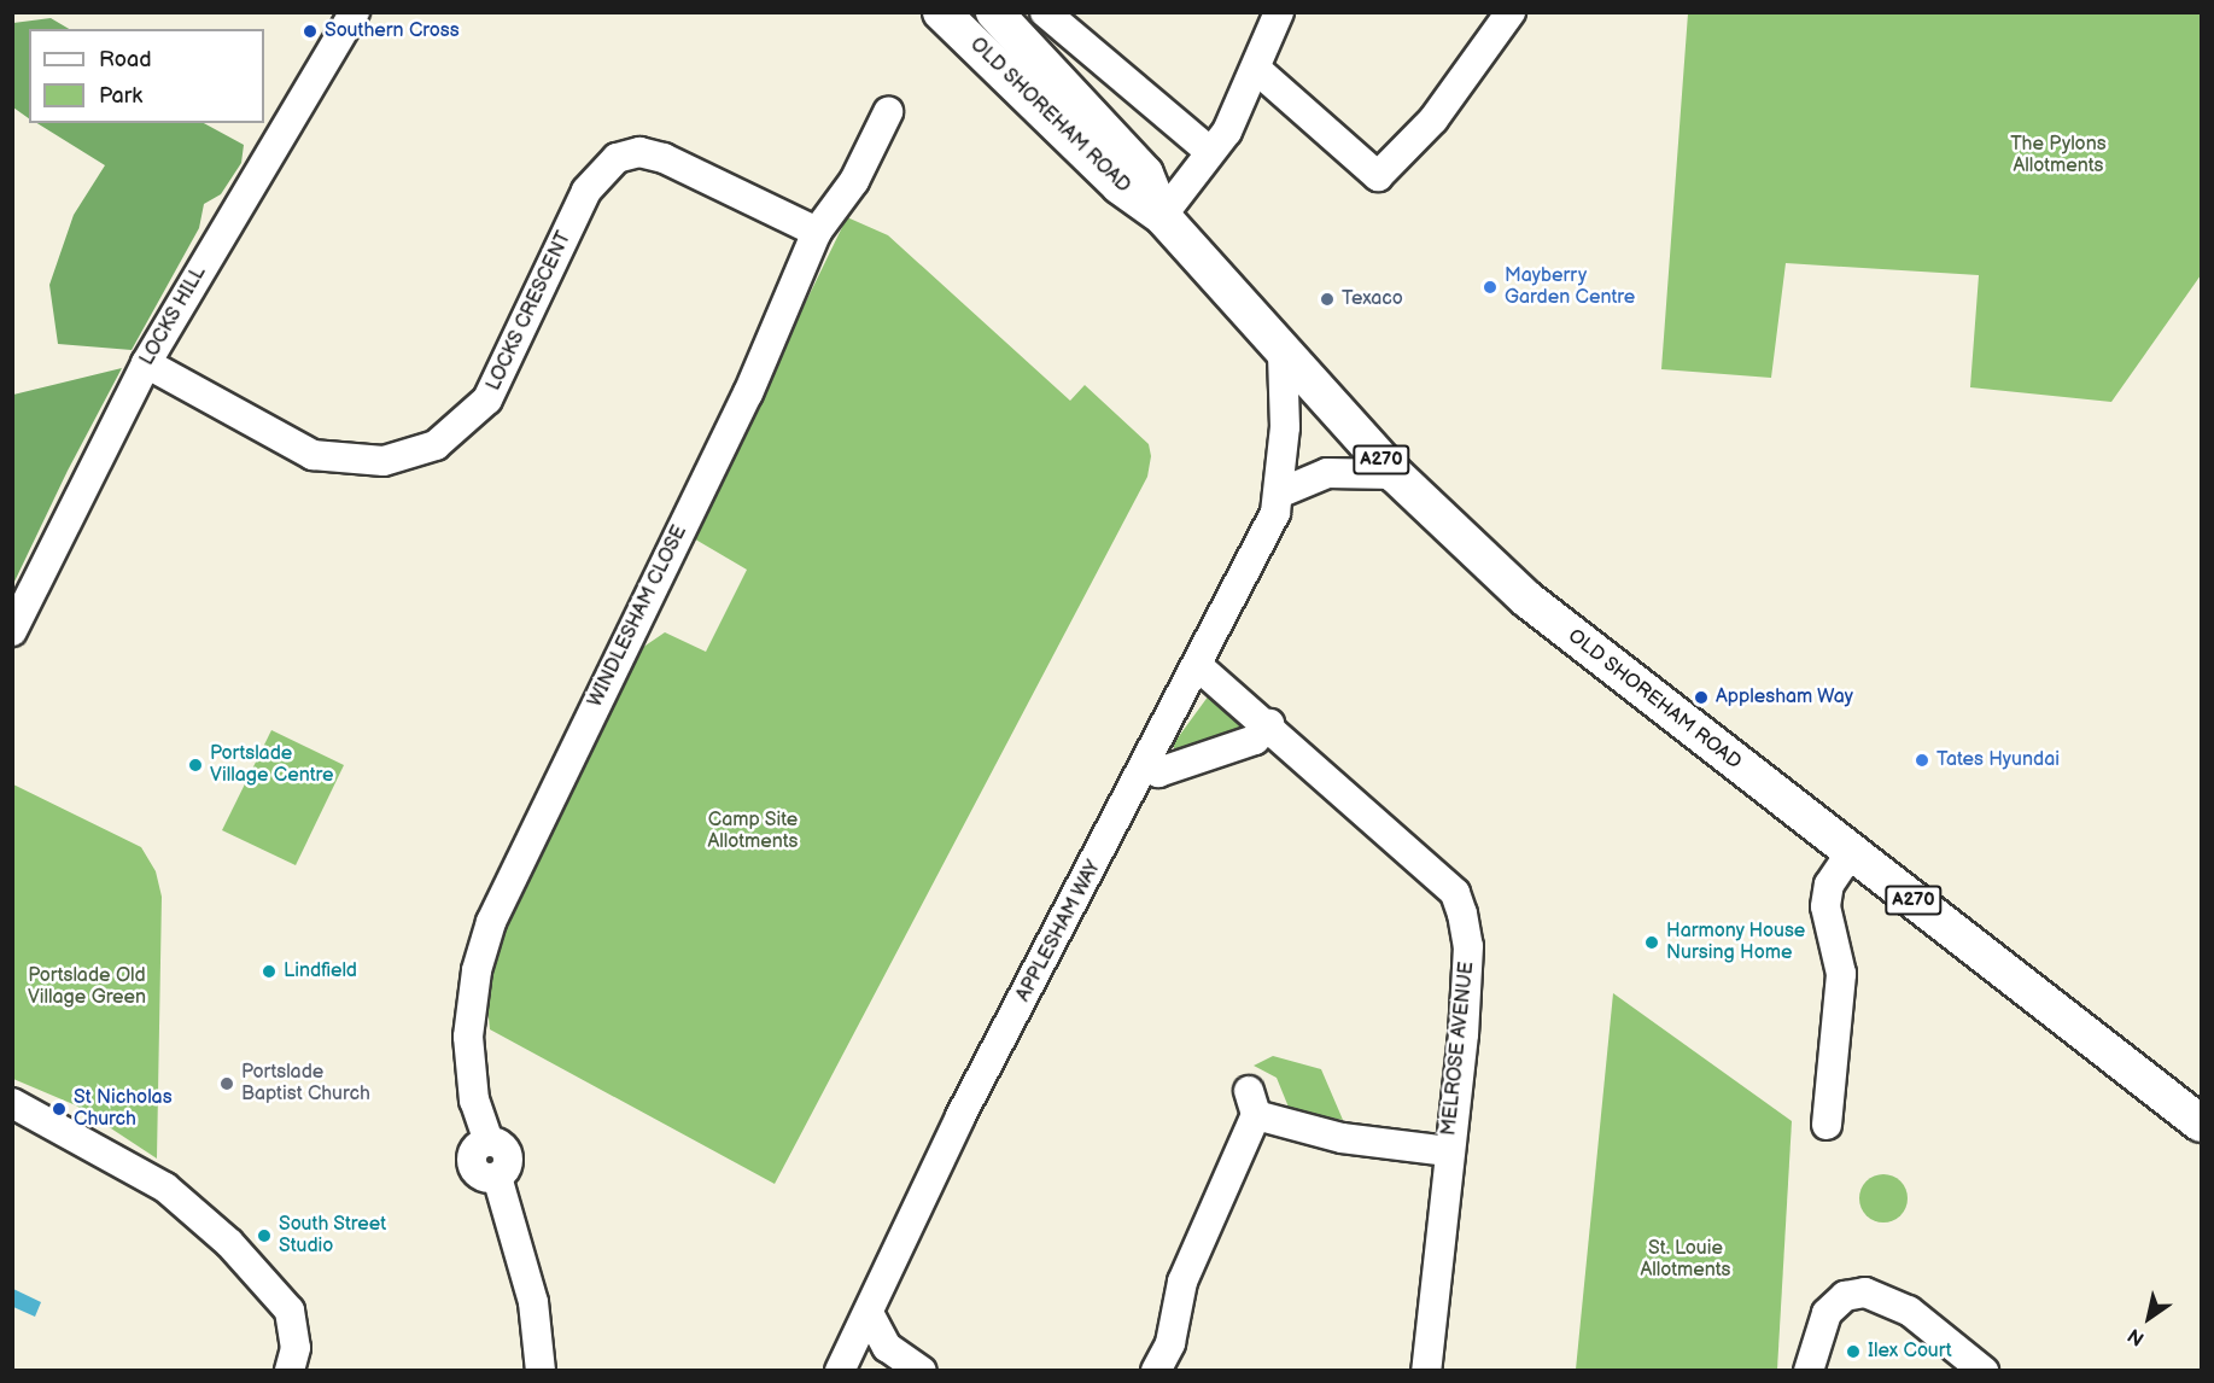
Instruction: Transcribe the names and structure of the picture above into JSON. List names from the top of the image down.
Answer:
{
  "streets": {
    "main road": ["OLD SHOREHAM ROAD", "A270"],
    "street": [
      "LOCKS CRESCENT",
      "LOCKS HILL",
      "WINDLESHAM CLOSE",
      "APPLESHAM WAY",
      "MELROSE AVENUE"
    ]
  },
  "crossings": [
    ["OLD SHOREHAM ROAD", "APPLESHAM WAY"],
    ["LOCKS CRESCENT", "LOCKS HILL"],
    ["LOCKS CRESCENT", "WINDLESHAM CLOSE"],
    ["APPLESHAM WAY", "MELROSE AVENUE"]
  ],
  "parks": [
    "The Pylons Allotments",
    "Camp Site Allotments",
    "Portslade Old Village Green",
    "St. Louie Allotments"
  ],
  "places": [
    "Southern Cross",
    "Mayberry Garden Centre",
    "Texaco",
    "Applesham Way",
    "Tates Hyundai",
    "Portslade Village Centre",
    "Harmony House Nursing Home",
    "Lindfield",
    "Portslade Baptist Church",
    "St Nicholas Church",
    "South Street Studio",
    "Ilex Court"
  ],
  "legend": ["Road", "Park"],
  "north": "bottom left"
}
